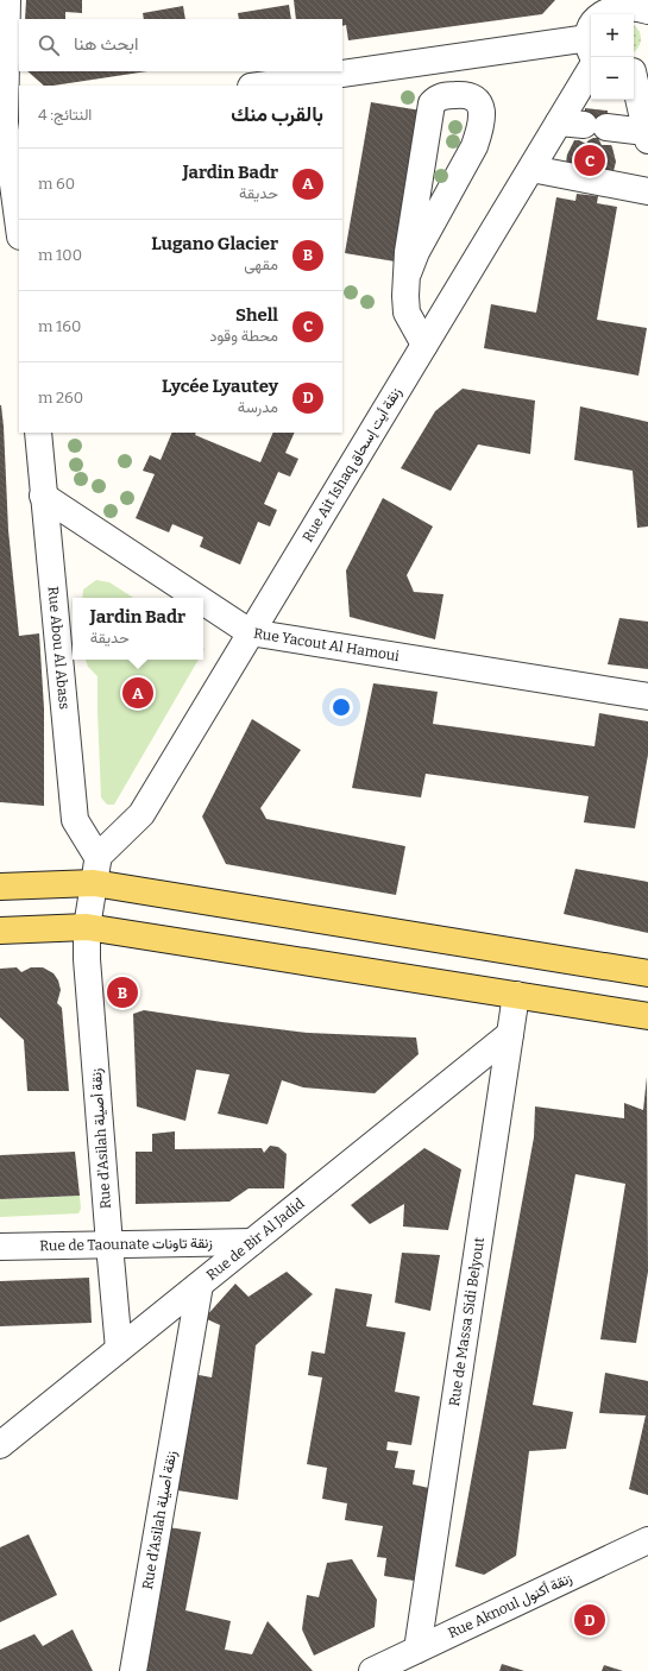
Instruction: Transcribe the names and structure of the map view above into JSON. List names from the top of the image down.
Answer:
{
  "streets": {
    "street": [
      "Rue Ait Ishaq زنقة أيت إسحاق",
      "Rue Yacout Al Hamoui",
      "Rue Abou Al Abass",
      "Rue d'Asilah زنقة أصيلة",
      "Rue de Bir Al Jadid",
      "Rue de Taounate زنقة تاونات",
      "Rue de Massa Sidi Belyout",
      "Rue Aknoul زنقة أكنول"
    ]
  },
  "crossings": [
    ["Rue Ait Ishaq زنقة أيت إسحاق", "Rue Yacout Al Hamoui"],
    ["Rue Ait Ishaq زنقة أيت إسحاق", "Rue Abou Al Abass"],
    ["Rue Ait Ishaq زنقة أيت إسحاق", "Rue d'Asilah زنقة أصيلة"],
    ["Rue Yacout Al Hamoui", "Rue Abou Al Abass"],
    ["Rue Abou Al Abass", "Rue d'Asilah زنقة أصيلة"],
    ["Rue d'Asilah زنقة أصيلة", "Rue de Bir Al Jadid"],
    ["Rue d'Asilah زنقة أصيلة", "Rue de Taounate زنقة تاونات"],
    ["Rue de Bir Al Jadid", "Rue de Taounate زنقة تاونات"],
    ["Rue de Bir Al Jadid", "Rue de Massa Sidi Belyout"],
    ["Rue de Massa Sidi Belyout", "Rue Aknoul زنقة أكنول"]
  ],
  "page": {
    "map_buttons": ["+", "−"],
    "search": "ابحث هنا",
    "heading": ["بالقرب منك", "النتائج: 4"],
    "pins": [
      "C",
      "A",
      "B",
      "D"
    ],
    "list": [
      {
        "mark": "A",
        "name": "Jardin Badr",
        "note": "حديقة",
        "value": "60 m"
      },
      {
        "mark": "B",
        "name": "Lugano Glacier",
        "note": "مقهى",
        "value": "100 m"
      },
      {
        "mark": "C",
        "name": "Shell",
        "note": "محطة وقود",
        "value": "160 m"
      },
      {
        "mark": "D",
        "name": "Lycée Lyautey",
        "note": "مدرسة",
        "value": "260 m"
      }
    ],
    "popup": ["Jardin Badr", "حديقة"]
  }
}
